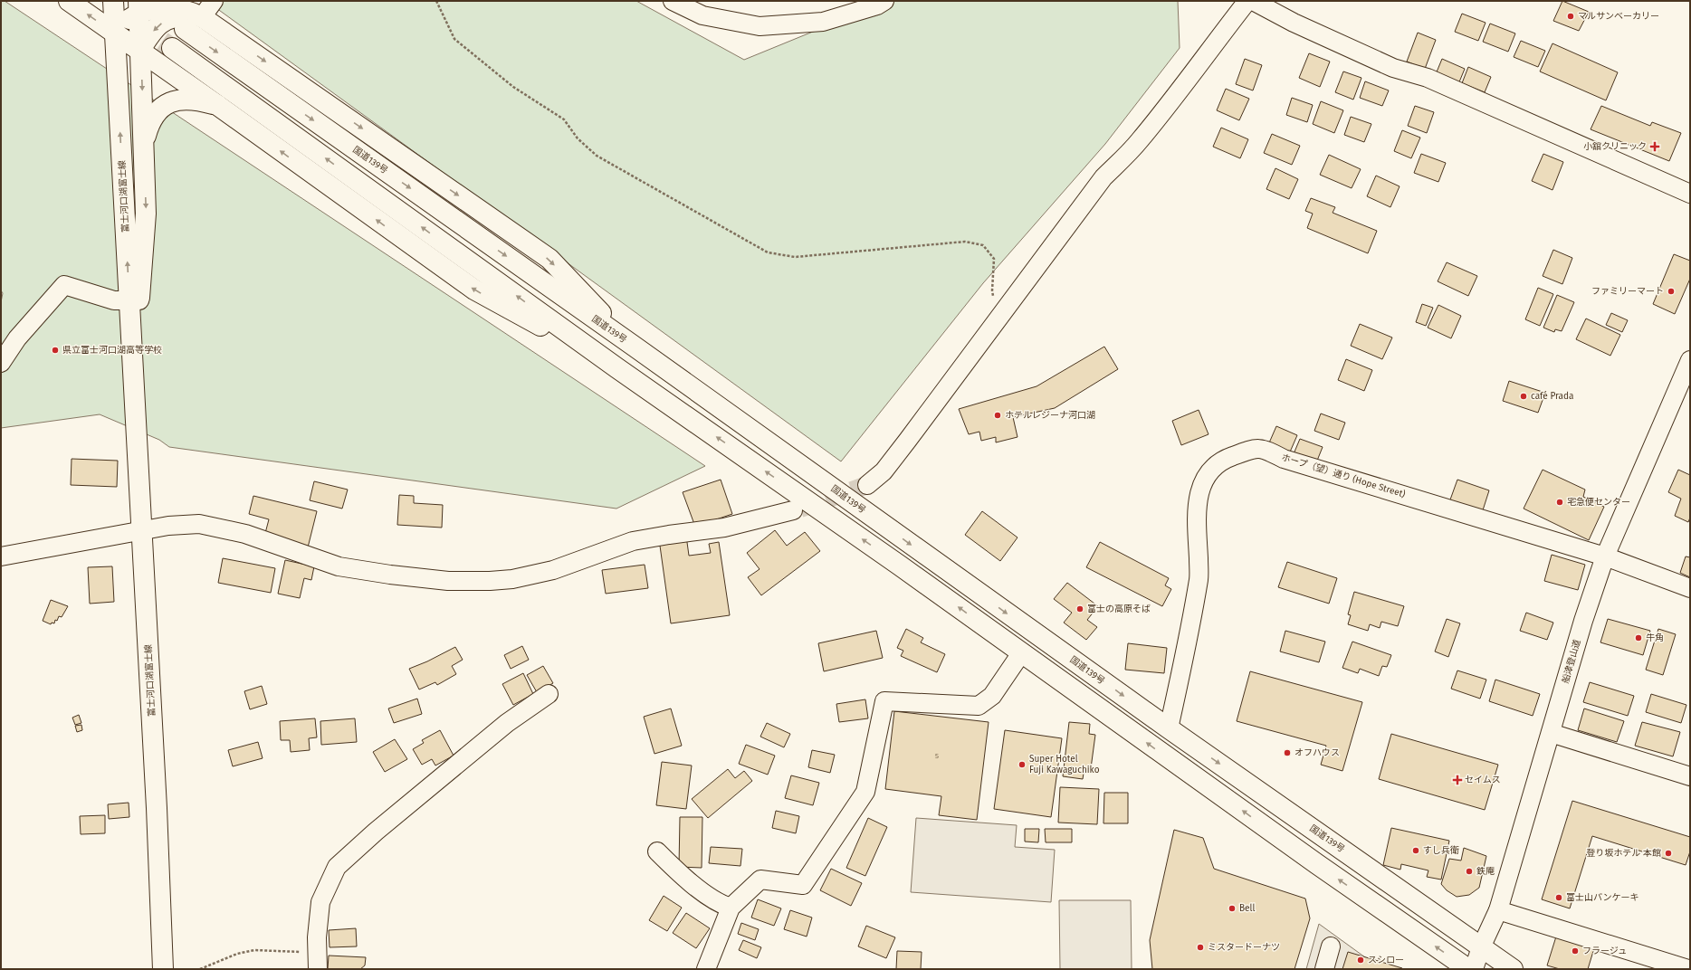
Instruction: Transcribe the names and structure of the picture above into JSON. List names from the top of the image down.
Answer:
{
  "streets": {
    "main road": ["国道139号", "富士河口湖富士線"],
    "street": ["ホープ（望）通り (Hope Street)", "船津登山道"]
  },
  "crossings": [
    ["国道139号", "ホープ（望）通り (Hope Street)"],
    ["国道139号", "船津登山道"],
    ["ホープ（望）通り (Hope Street)", "船津登山道"]
  ],
  "places": {
    "other": [
      "マルサンベーカリー",
      "ファミリーマート",
      "県立富士河口湖高等学校",
      "café Prada",
      "ホテルレジーナ河口湖",
      "宅急便センター",
      "富士の高原そば",
      "牛角",
      "オフハウス",
      "Super Hotel Fuji Kawaguchiko",
      "すし兵衛",
      "登り坂ホテル 本館",
      "鉄庵",
      "富士山パンケーキ",
      "Bell",
      "ミスタードーナツ",
      "フラージュ",
      "スシロー"
    ],
    "health": ["小舘クリニック", "セイムス"]
  },
  "house_numbers": ["5"]
}
